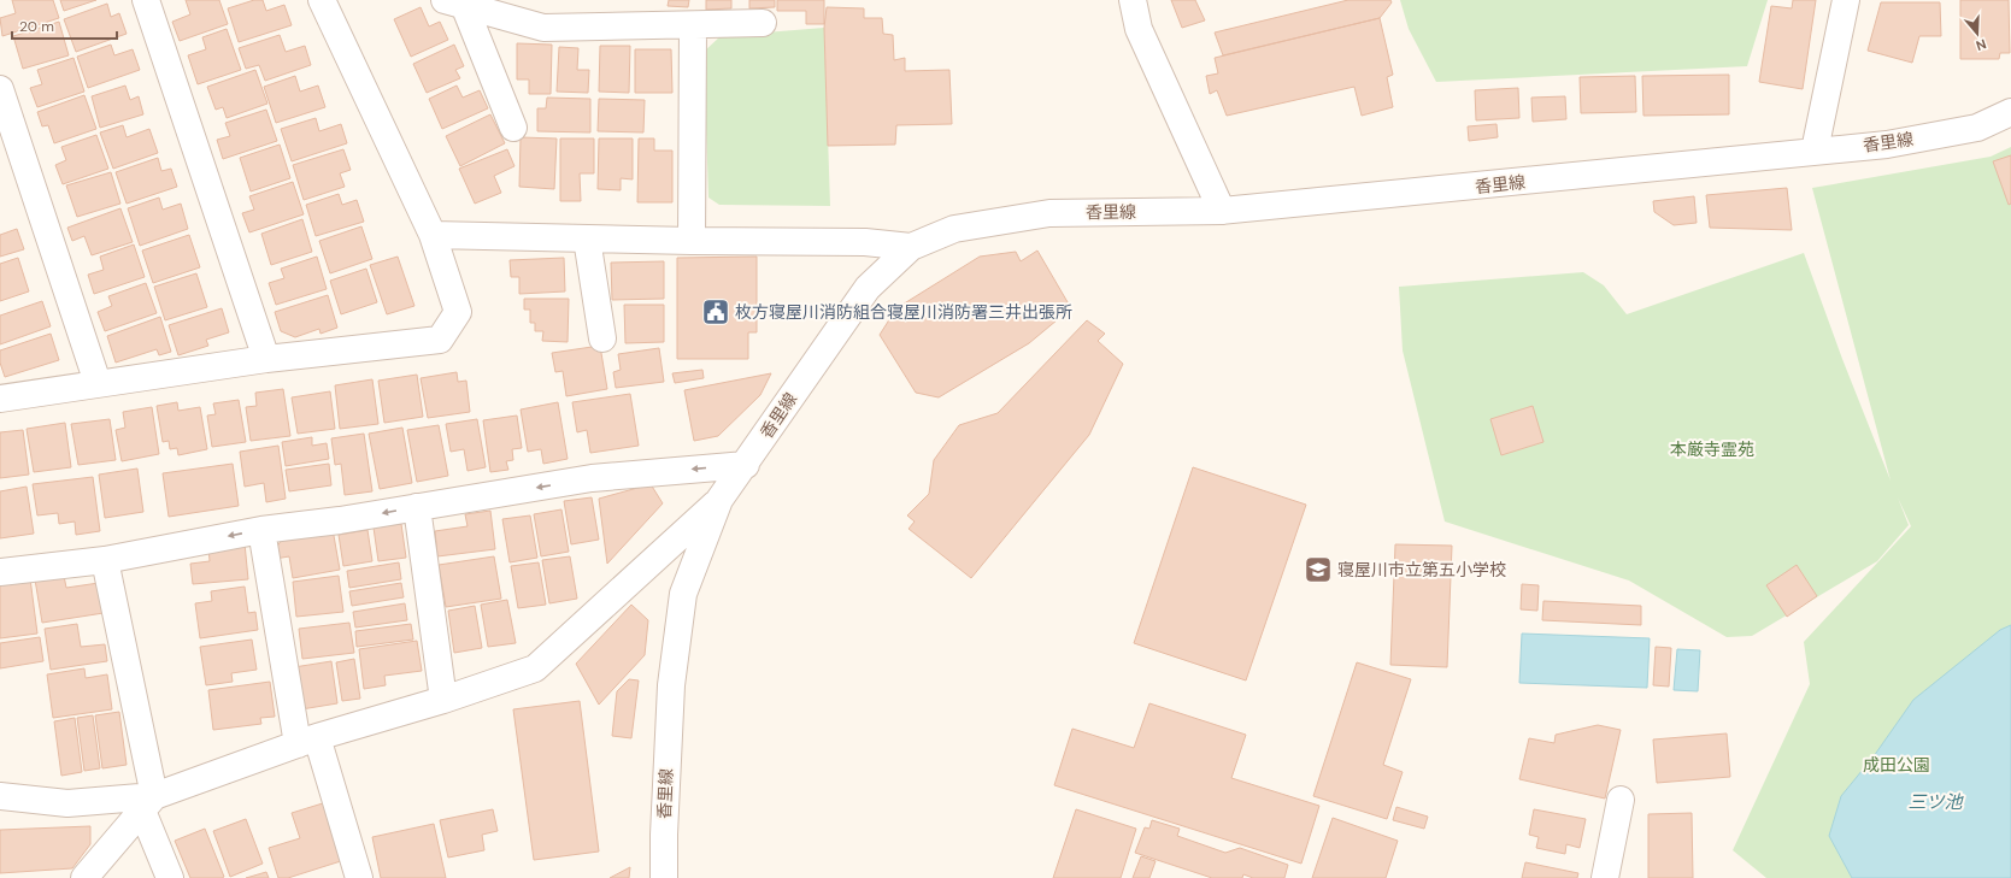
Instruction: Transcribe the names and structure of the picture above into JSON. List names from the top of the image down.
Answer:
{
  "streets": {
    "street": ["香里線"]
  },
  "water": ["三ツ池"],
  "parks": ["本厳寺霊苑", "成田公園"],
  "places": {
    "public building": ["枚方寝屋川消防組合寝屋川消防署三井出張所"],
    "school or university": ["寝屋川市立第五小学校"]
  },
  "scale_bar": "20 m",
  "north": "bottom"
}
